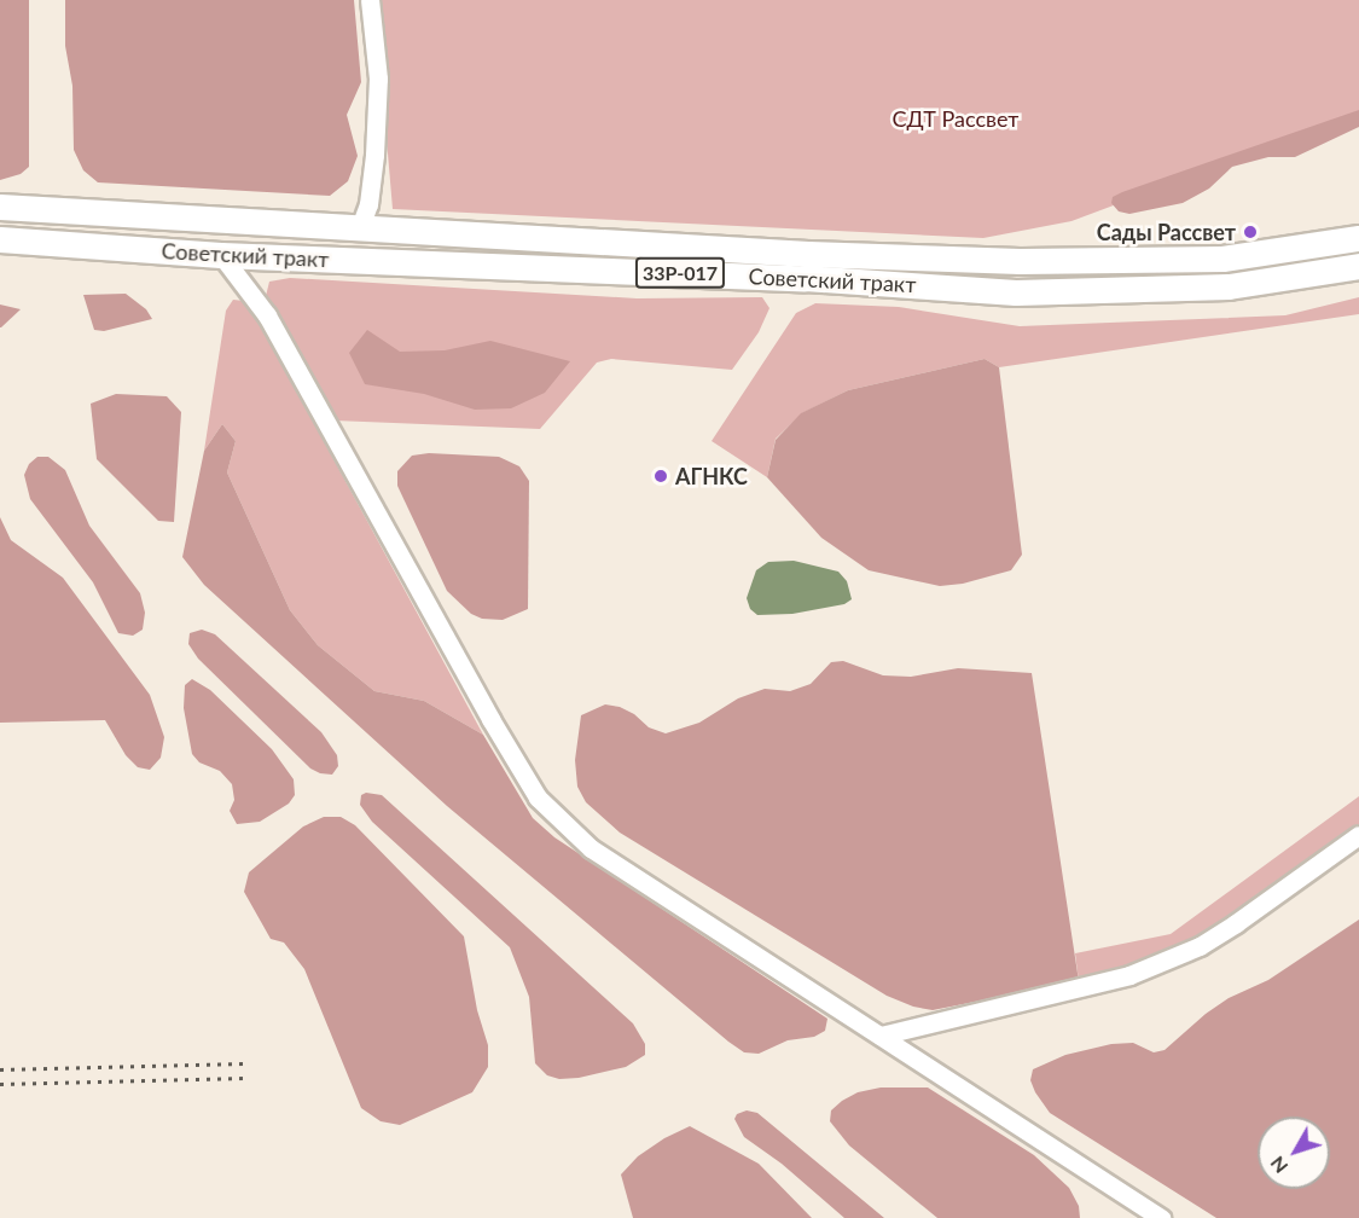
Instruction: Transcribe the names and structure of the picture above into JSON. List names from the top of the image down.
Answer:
{
  "streets": {
    "highway": ["Советский тракт", "33Р-017"]
  },
  "parks": ["СДТ Рассвет"],
  "places": ["Сады Рассвет", "АГНКС"],
  "north": "bottom left"
}
